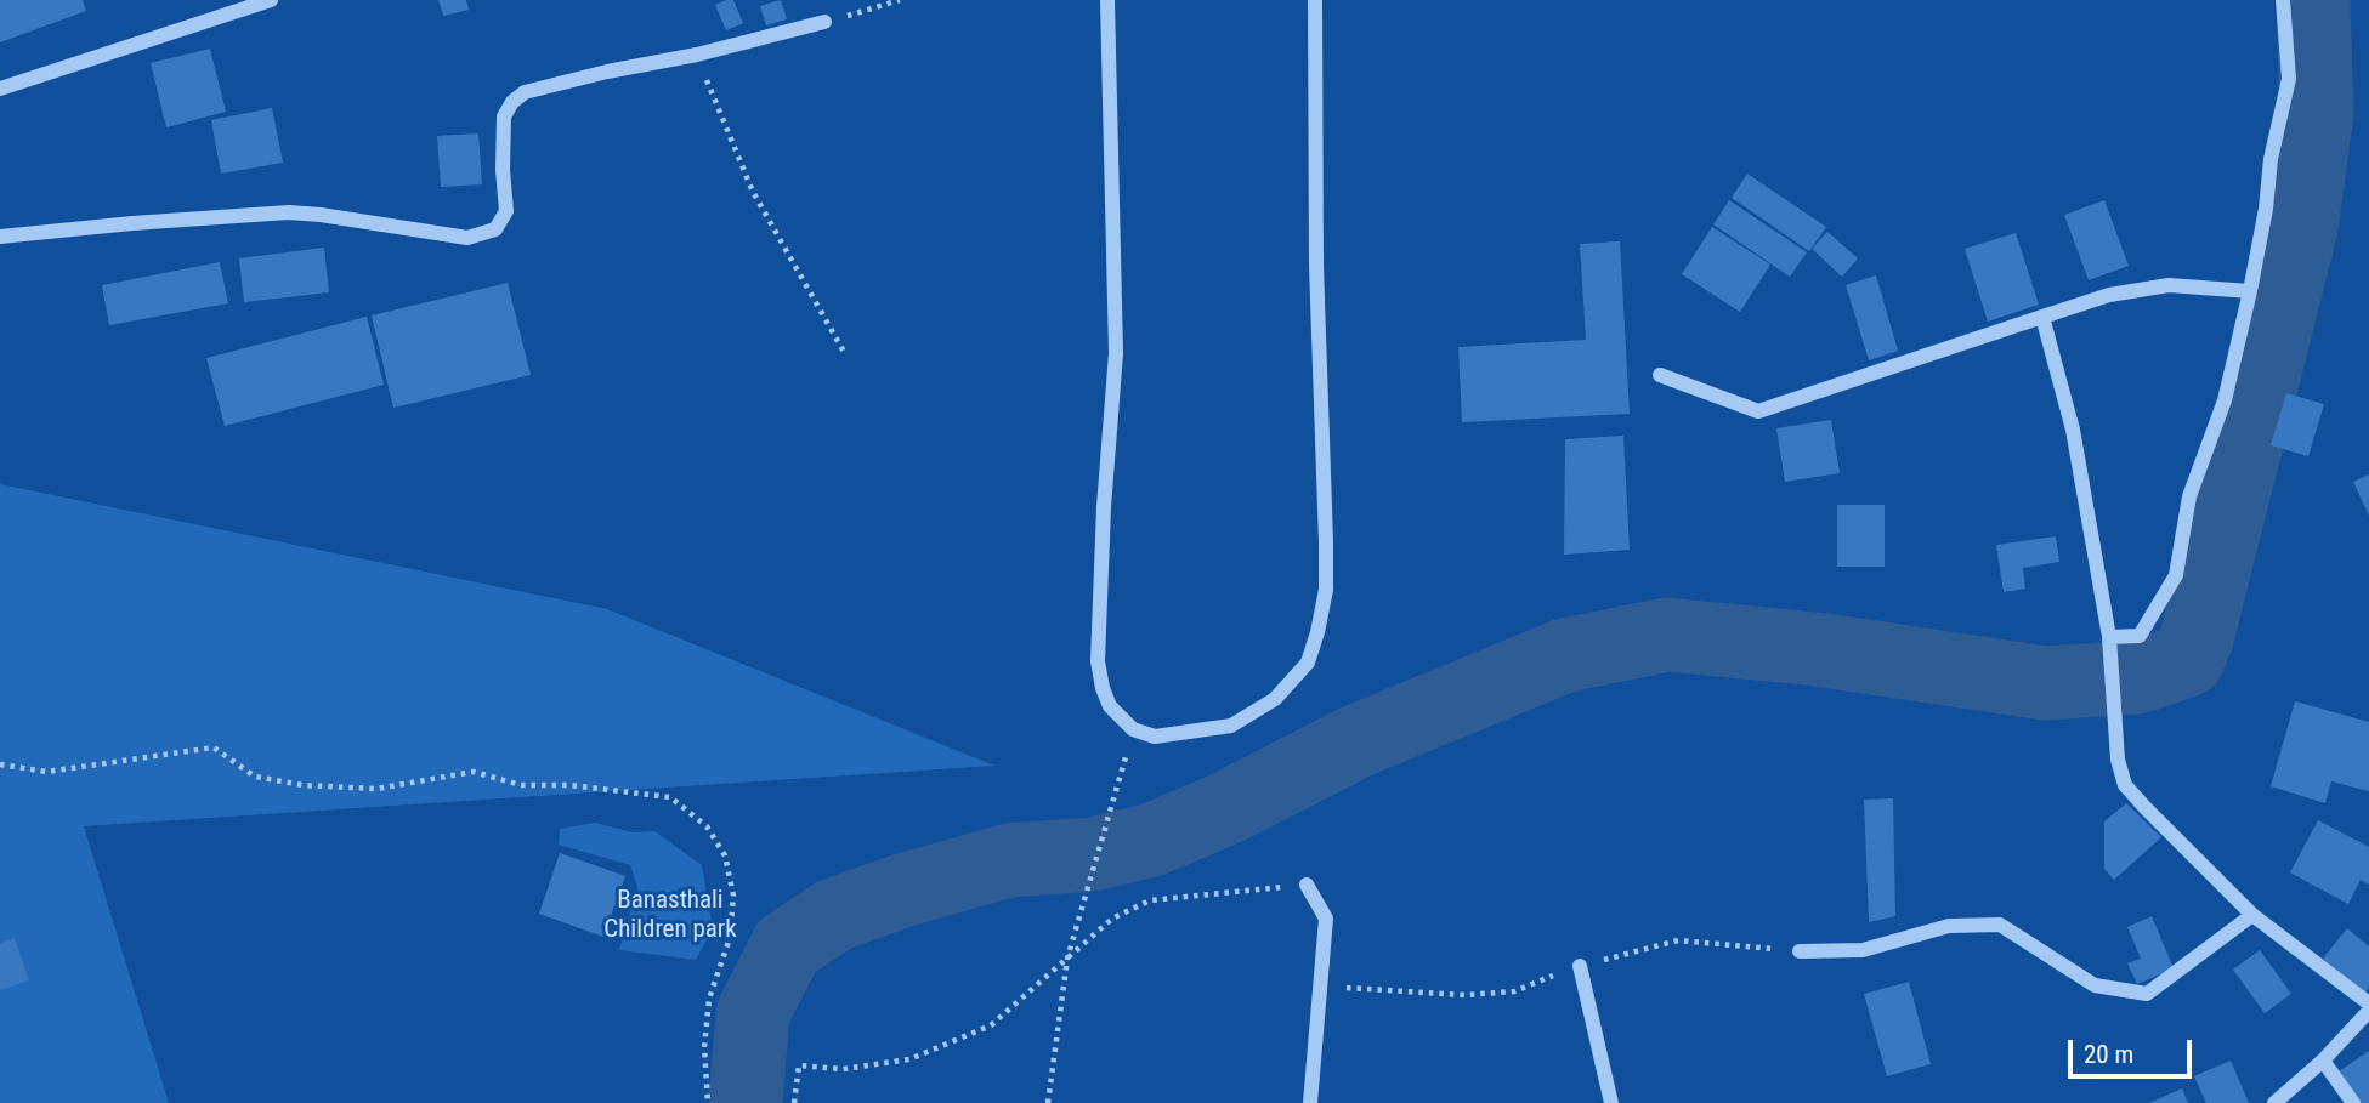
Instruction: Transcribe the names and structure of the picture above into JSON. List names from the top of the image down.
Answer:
{
  "parks": ["Banasthali Children park"],
  "scale_bar": "20 m"
}
